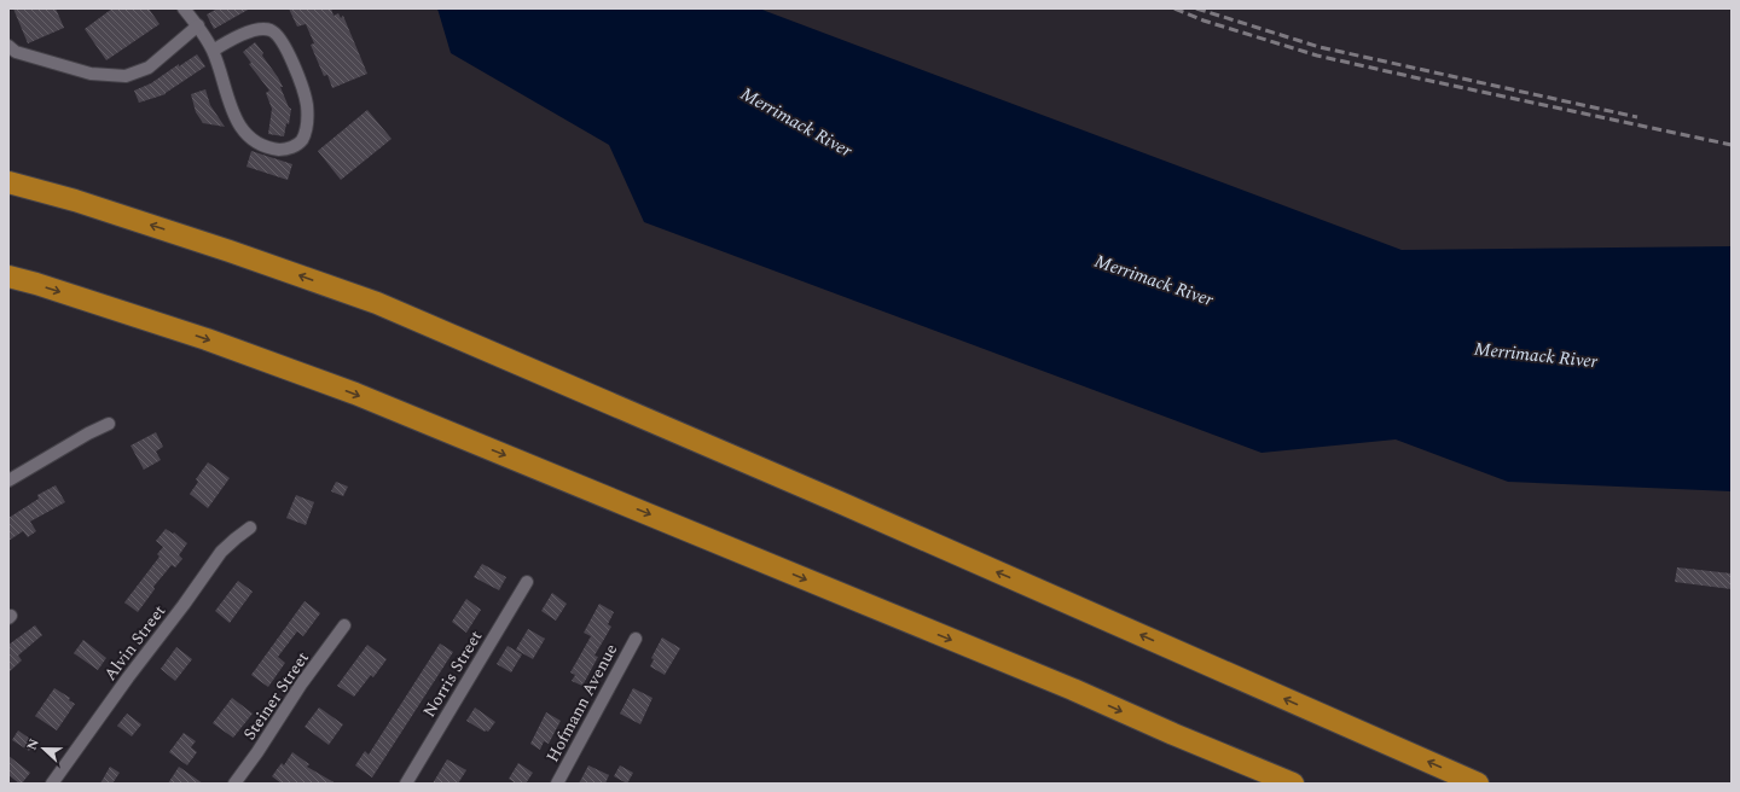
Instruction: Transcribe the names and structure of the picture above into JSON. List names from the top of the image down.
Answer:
{
  "streets": {
    "street": [
      "Alvin Street",
      "Norris Street",
      "Steiner Street",
      "Hofmann Avenue"
    ]
  },
  "water": ["Merrimack River"],
  "north": "left"
}
